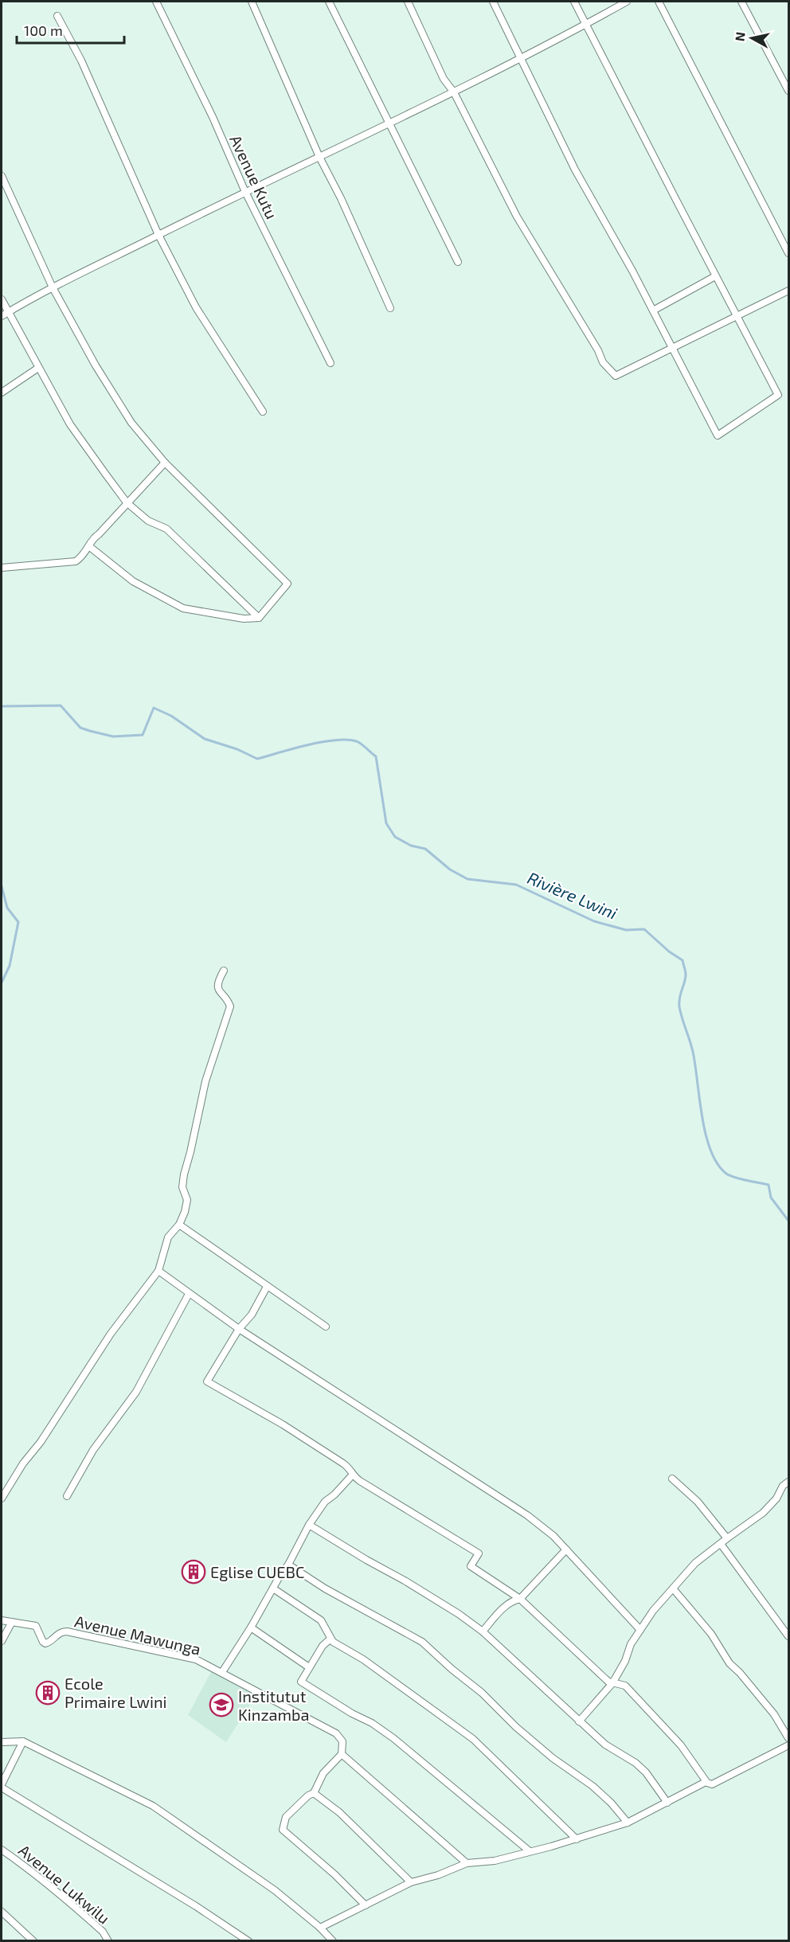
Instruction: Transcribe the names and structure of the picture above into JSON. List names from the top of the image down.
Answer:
{
  "streets": {
    "street": ["Avenue Kutu", "Avenue Mawunga", "Avenue Lukwilu"]
  },
  "water": ["Rivière Lwini"],
  "places": {
    "building": ["Eglise CUEBC", "Ecole Primaire Lwini"],
    "school or university": ["Institutut Kinzamba"]
  },
  "scale_bar": "100 m",
  "north": "left"
}
